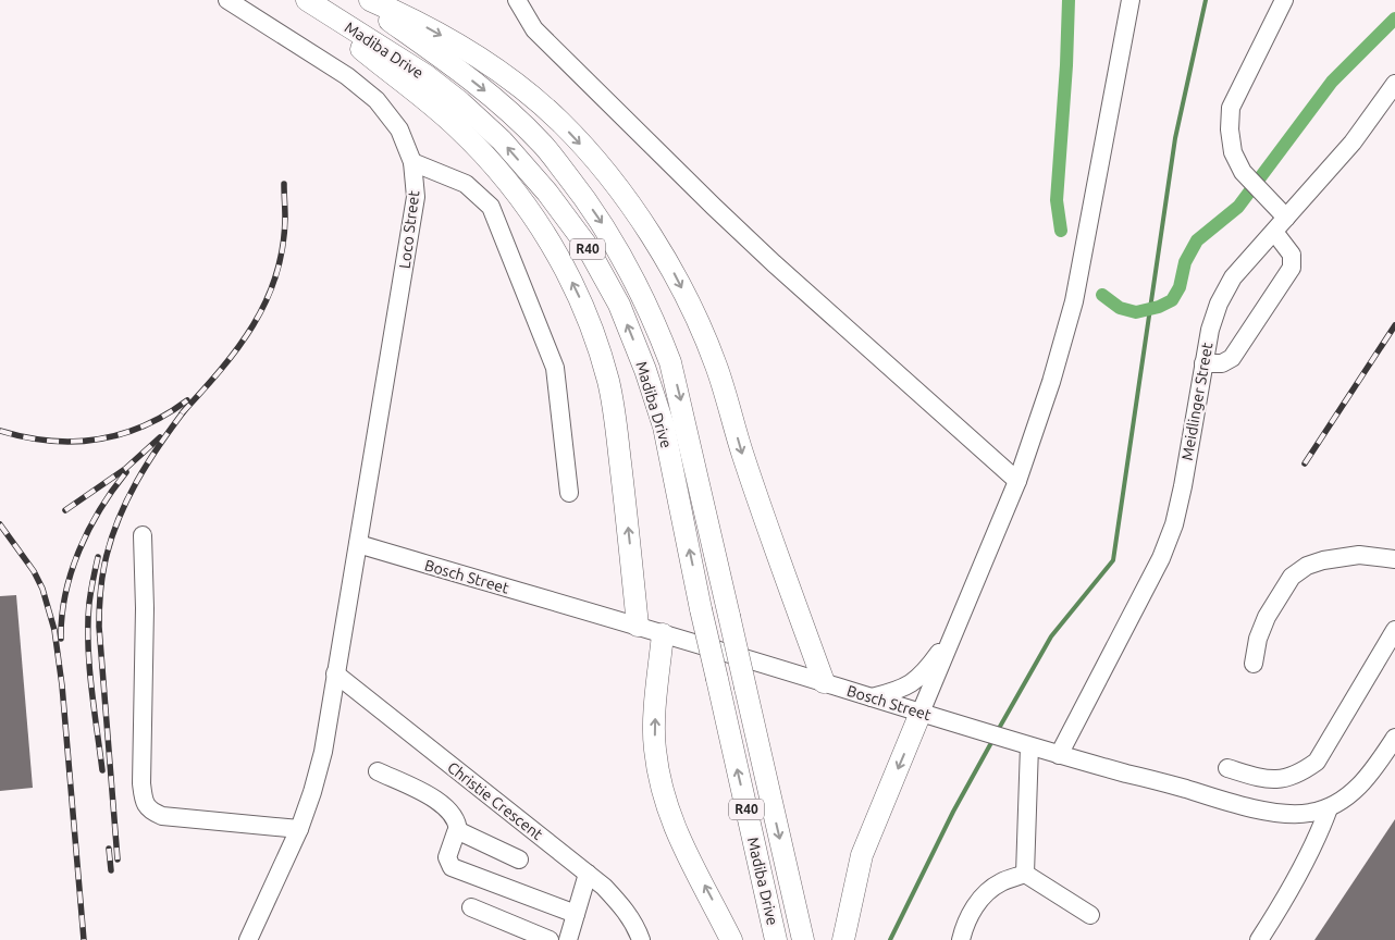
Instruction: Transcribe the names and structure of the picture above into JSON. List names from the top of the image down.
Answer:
{
  "streets": {
    "main road": ["Madiba Drive", "R40"],
    "street": [
      "Loco Street",
      "Meidlinger Street",
      "Bosch Street",
      "Christie Crescent"
    ]
  },
  "crossings": [
    ["Loco Street", "Bosch Street"],
    ["Loco Street", "Christie Crescent"],
    ["Meidlinger Street", "Bosch Street"]
  ]
}
